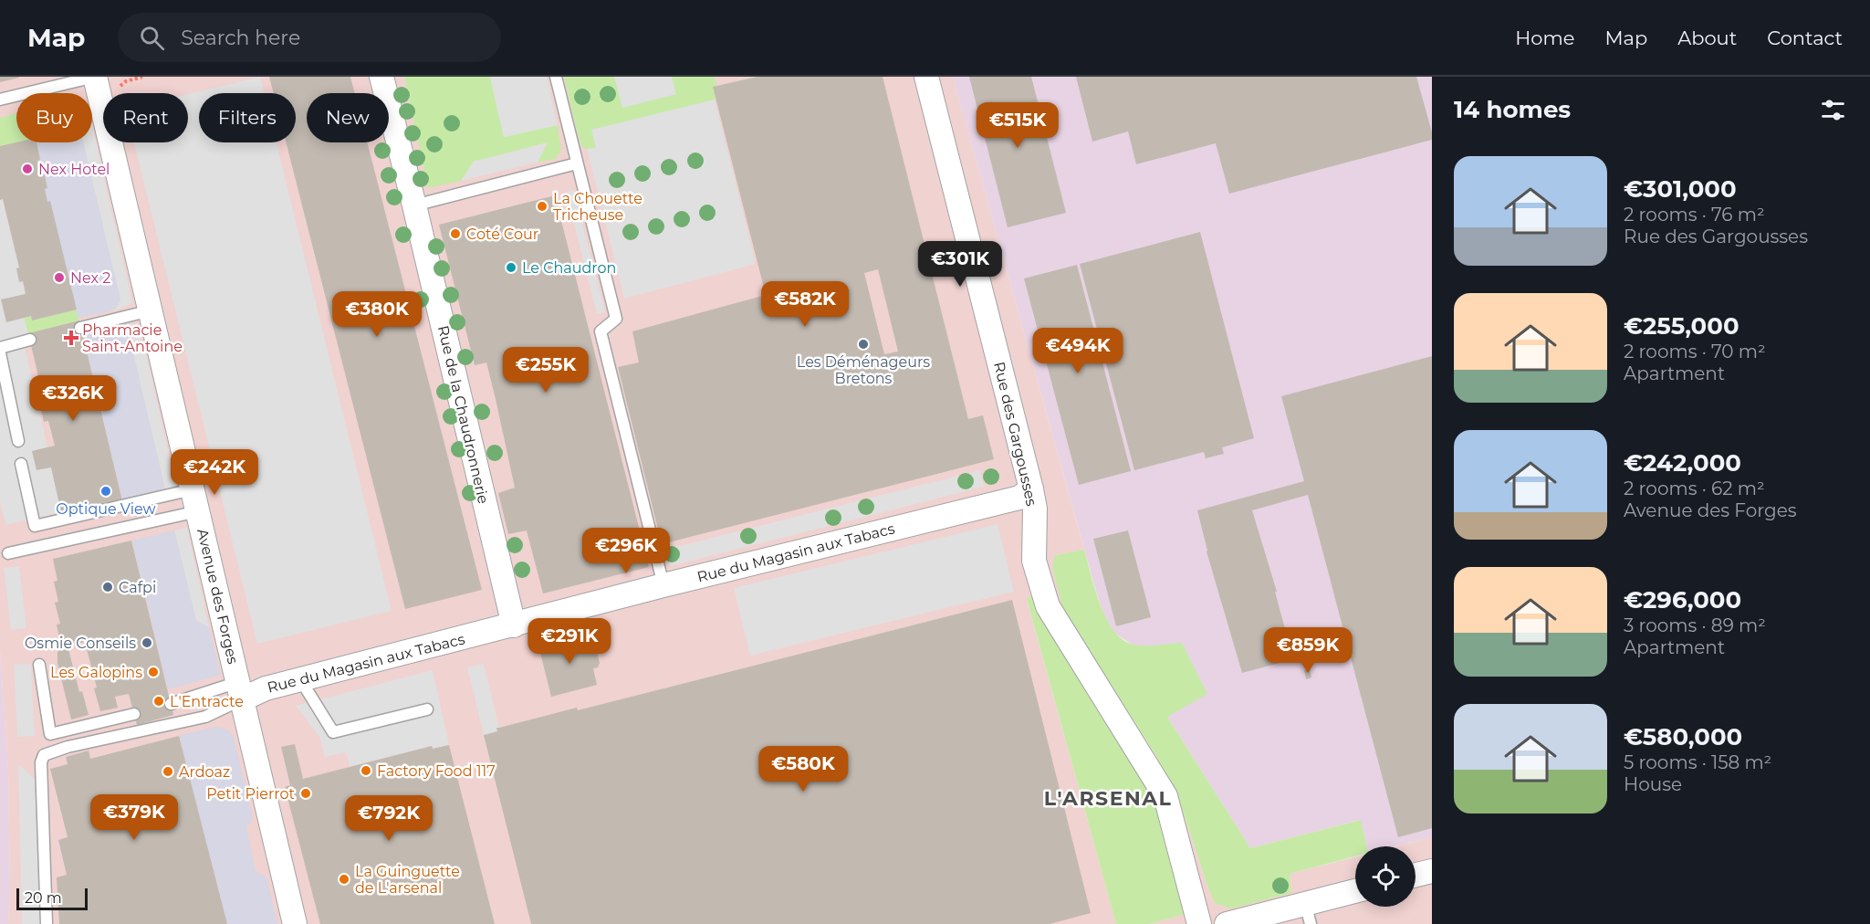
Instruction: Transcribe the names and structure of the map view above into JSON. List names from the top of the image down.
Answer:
{
  "streets": {
    "street": [
      "Rue de la Chaudronnerie",
      "Rue des Gargousses",
      "Rue du Magasin aux Tabacs",
      "Avenue des Forges"
    ]
  },
  "crossings": [
    ["Rue de la Chaudronnerie", "Rue du Magasin aux Tabacs"],
    ["Rue des Gargousses", "Rue du Magasin aux Tabacs"],
    ["Rue du Magasin aux Tabacs", "Avenue des Forges"]
  ],
  "districts": ["L'ARSENAL"],
  "places": {
    "other": [
      "Nex Hotel",
      "La Chouette Tricheuse",
      "Coté Cour",
      "Le Chaudron",
      "Nex 2",
      "Les Déménageurs Bretons",
      "Optique View",
      "Cafpi",
      "Osmie Conseils",
      "Les Galopins",
      "L'Entracte",
      "Factory Food 117",
      "Ardoaz",
      "Petit Pierrot",
      "La Guinguette de L'arsenal"
    ],
    "health": ["Pharmacie Saint-Antoine"]
  },
  "scale_bar": "20 m",
  "page": {
    "header": "Map",
    "search": "Search here",
    "nav": [
      "Home",
      "Map",
      "About",
      "Contact"
    ],
    "heading": "14 homes",
    "chip": [
      "Buy",
      "Rent",
      "Filters",
      "New"
    ],
    "price": [
      "€515K",
      "€301K",
      "€582K",
      "€380K",
      "€494K",
      "€255K",
      "€326K",
      "€242K",
      "€296K",
      "€291K",
      "€859K",
      "€580K",
      "€379K",
      "€792K"
    ],
    "list": [
      {
        "name": "€301,000",
        "note": "2 rooms · 76 m² · Rue des Gargousses"
      },
      {
        "name": "€255,000",
        "note": "2 rooms · 70 m² · Apartment"
      },
      {
        "name": "€242,000",
        "note": "2 rooms · 62 m² · Avenue des Forges"
      },
      {
        "name": "€296,000",
        "note": "3 rooms · 89 m² · Apartment"
      },
      {
        "name": "€580,000",
        "note": "5 rooms · 158 m² · House"
      }
    ],
    "scale": "20 m"
  }
}
